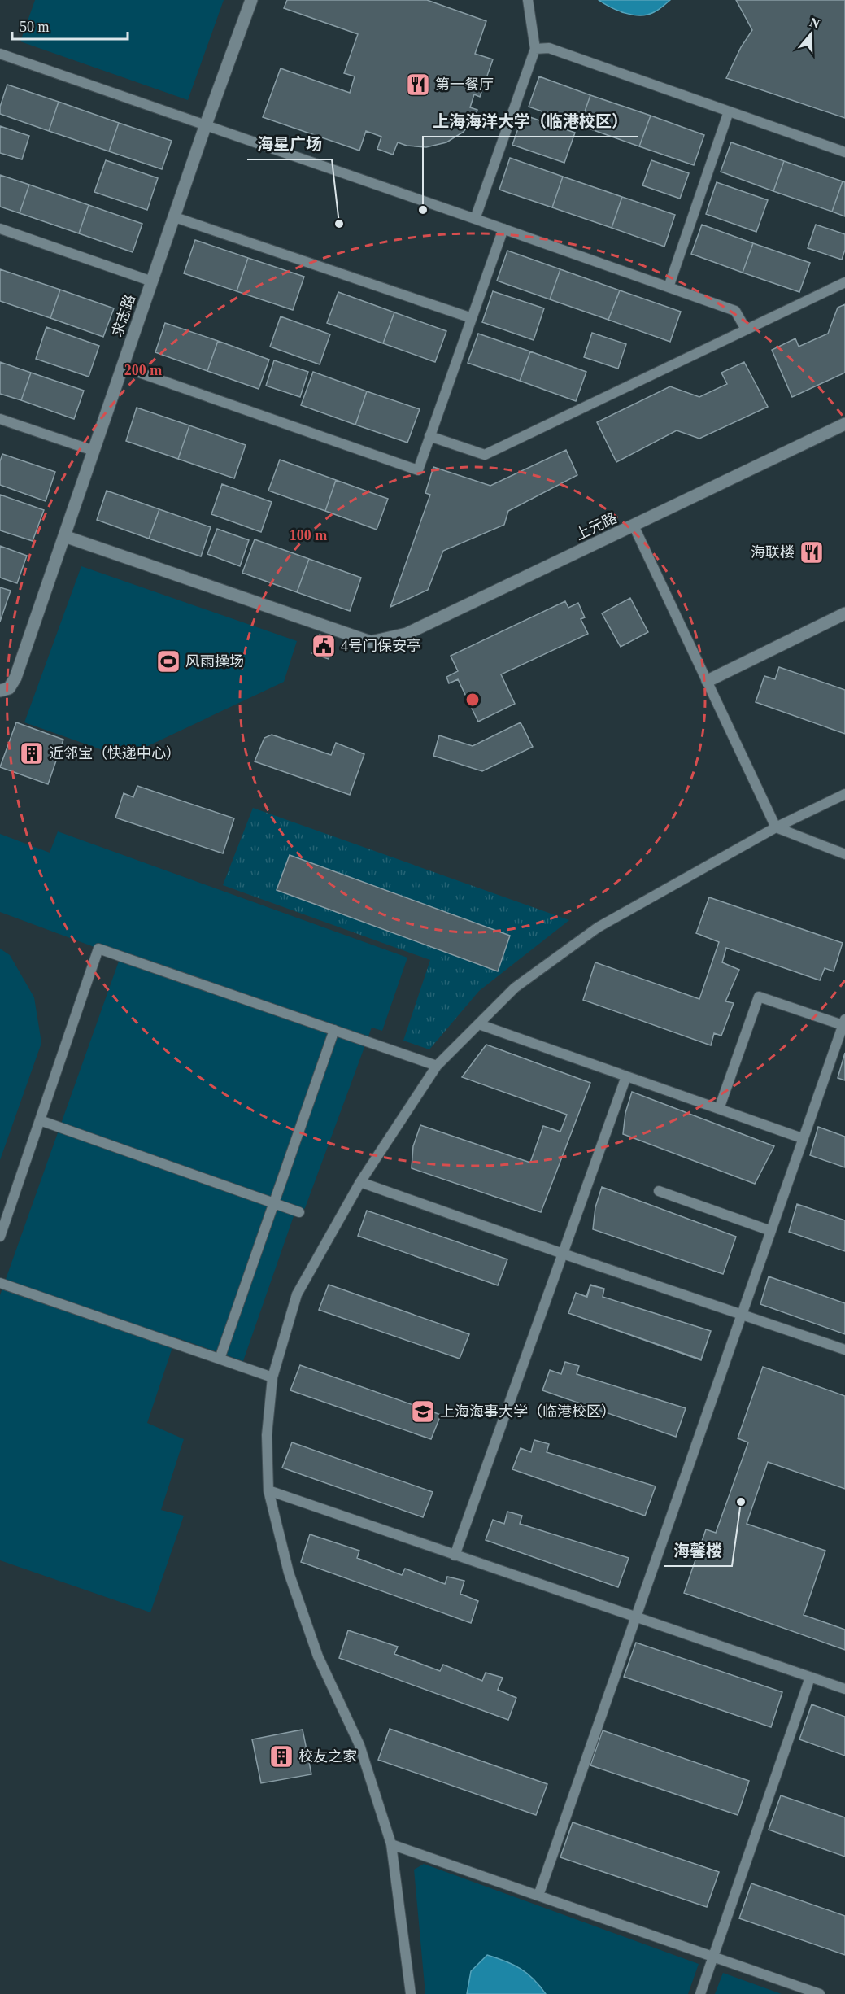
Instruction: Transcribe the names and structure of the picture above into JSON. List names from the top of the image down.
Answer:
{
  "streets": {
    "street": ["求志路", "上元路"]
  },
  "crossings": [
    ["求志路", "上元路"]
  ],
  "places": {
    "restaurant": ["第一餐厅", "海联楼"],
    "other": ["上海海洋大学（临港校区）", "海星广场", "海馨楼"],
    "public building": ["4号门保安亭"],
    "sports": ["风雨操场"],
    "building": ["近邻宝（快递中心）", "校友之家"],
    "school or university": ["上海海事大学（临港校区）"]
  },
  "scale_bar": "50 m",
  "north": "top",
  "rings": ["200 m", "100 m"]
}
